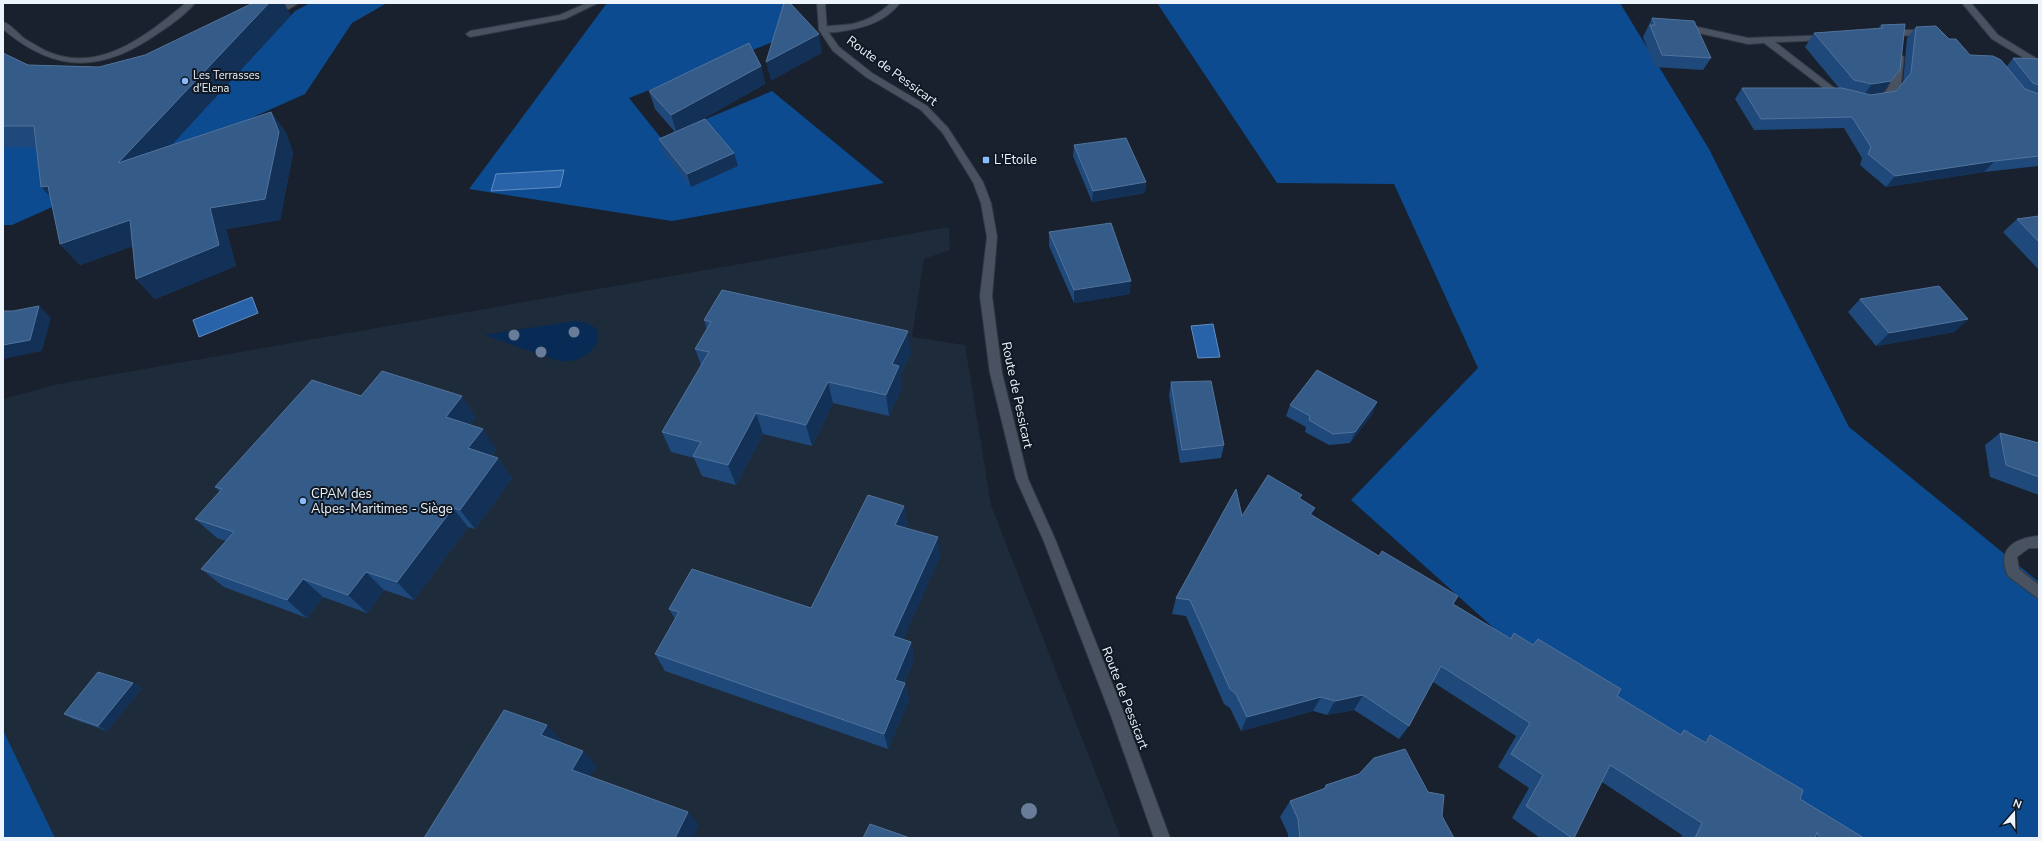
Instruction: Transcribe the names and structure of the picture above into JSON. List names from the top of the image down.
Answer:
{
  "streets": {
    "street": ["Route de Pessicart"]
  },
  "places": {
    "other": ["Les Terrasses d'Elena", "CPAM des Alpes-Maritimes - Siège"],
    "transit": ["L'Etoile"]
  },
  "north": "top"
}
